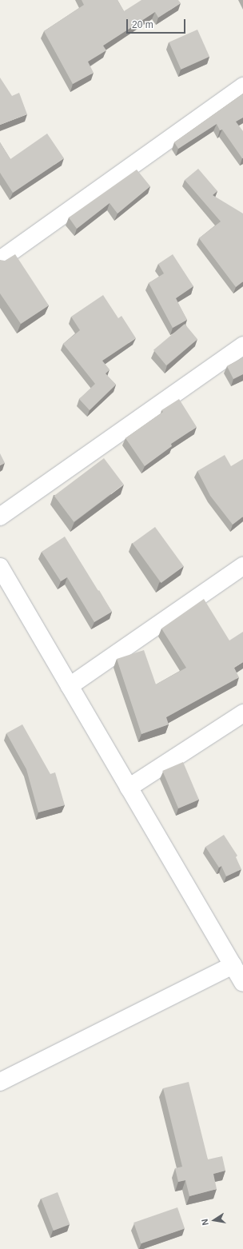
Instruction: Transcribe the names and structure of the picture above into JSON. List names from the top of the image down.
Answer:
{
  "scale_bar": "20 m",
  "north": "left"
}
